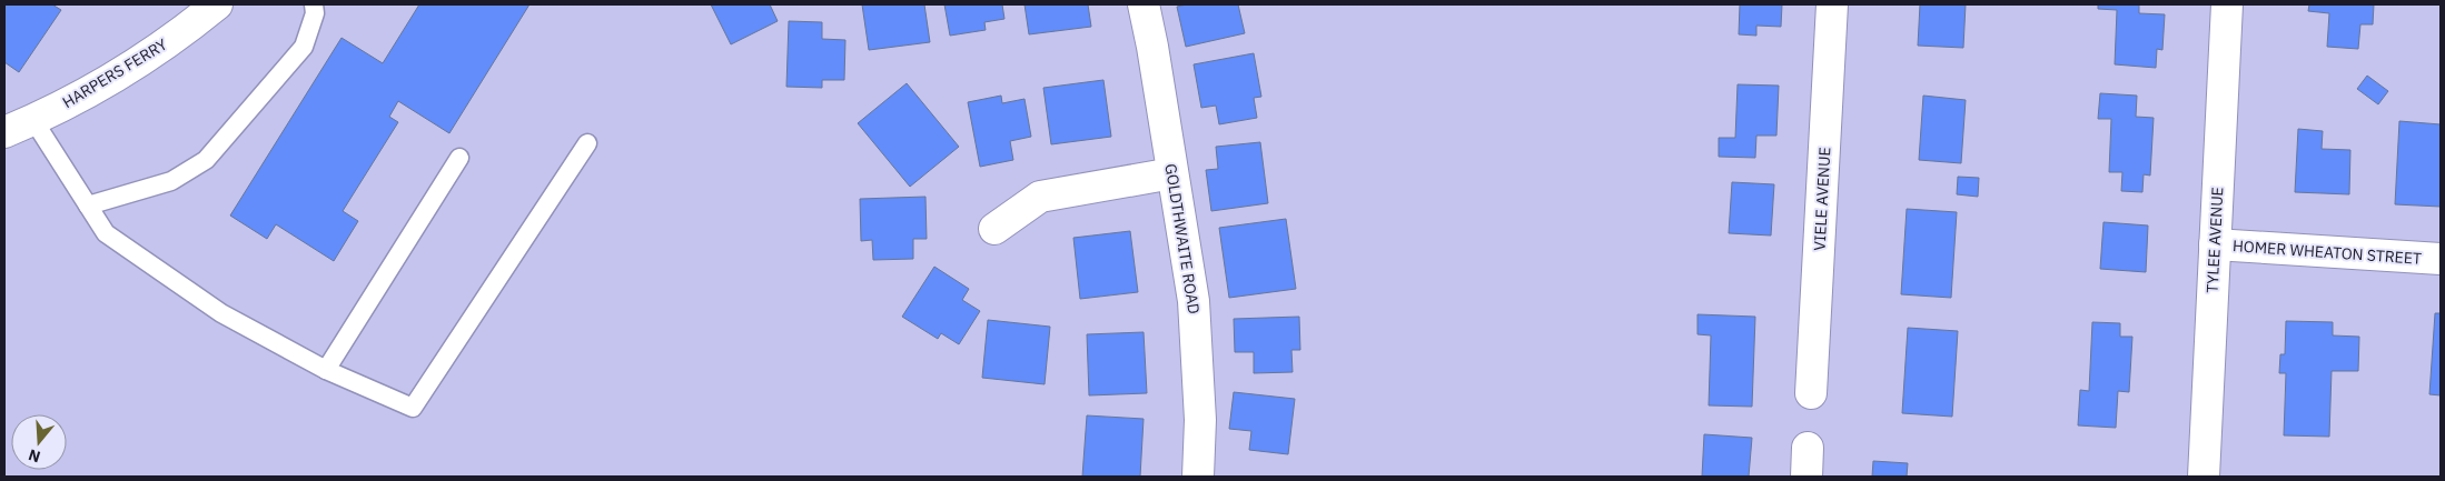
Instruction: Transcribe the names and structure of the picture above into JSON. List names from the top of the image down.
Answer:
{
  "streets": {
    "street": [
      "HARPERS FERRY",
      "VIELE AVENUE",
      "GOLDTHWAITE ROAD",
      "TYLEE AVENUE",
      "HOMER WHEATON STREET"
    ]
  },
  "crossings": [
    ["TYLEE AVENUE", "HOMER WHEATON STREET"]
  ],
  "north": "bottom"
}
